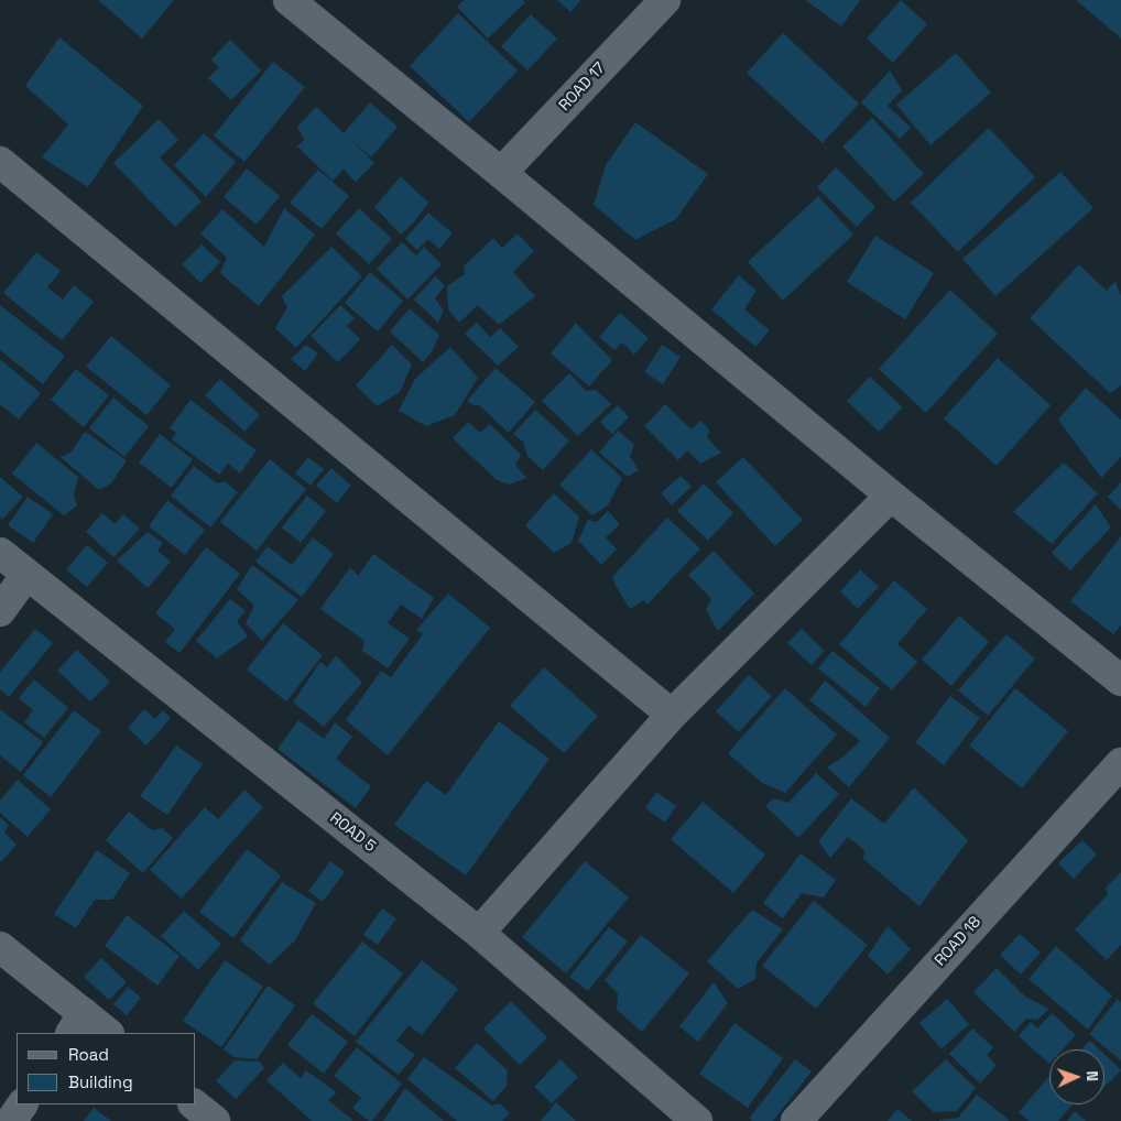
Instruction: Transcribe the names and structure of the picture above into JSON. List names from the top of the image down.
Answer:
{
  "streets": {
    "street": ["ROAD 17", "ROAD 5", "ROAD 18"]
  },
  "legend": ["Road", "Building"],
  "north": "right"
}
